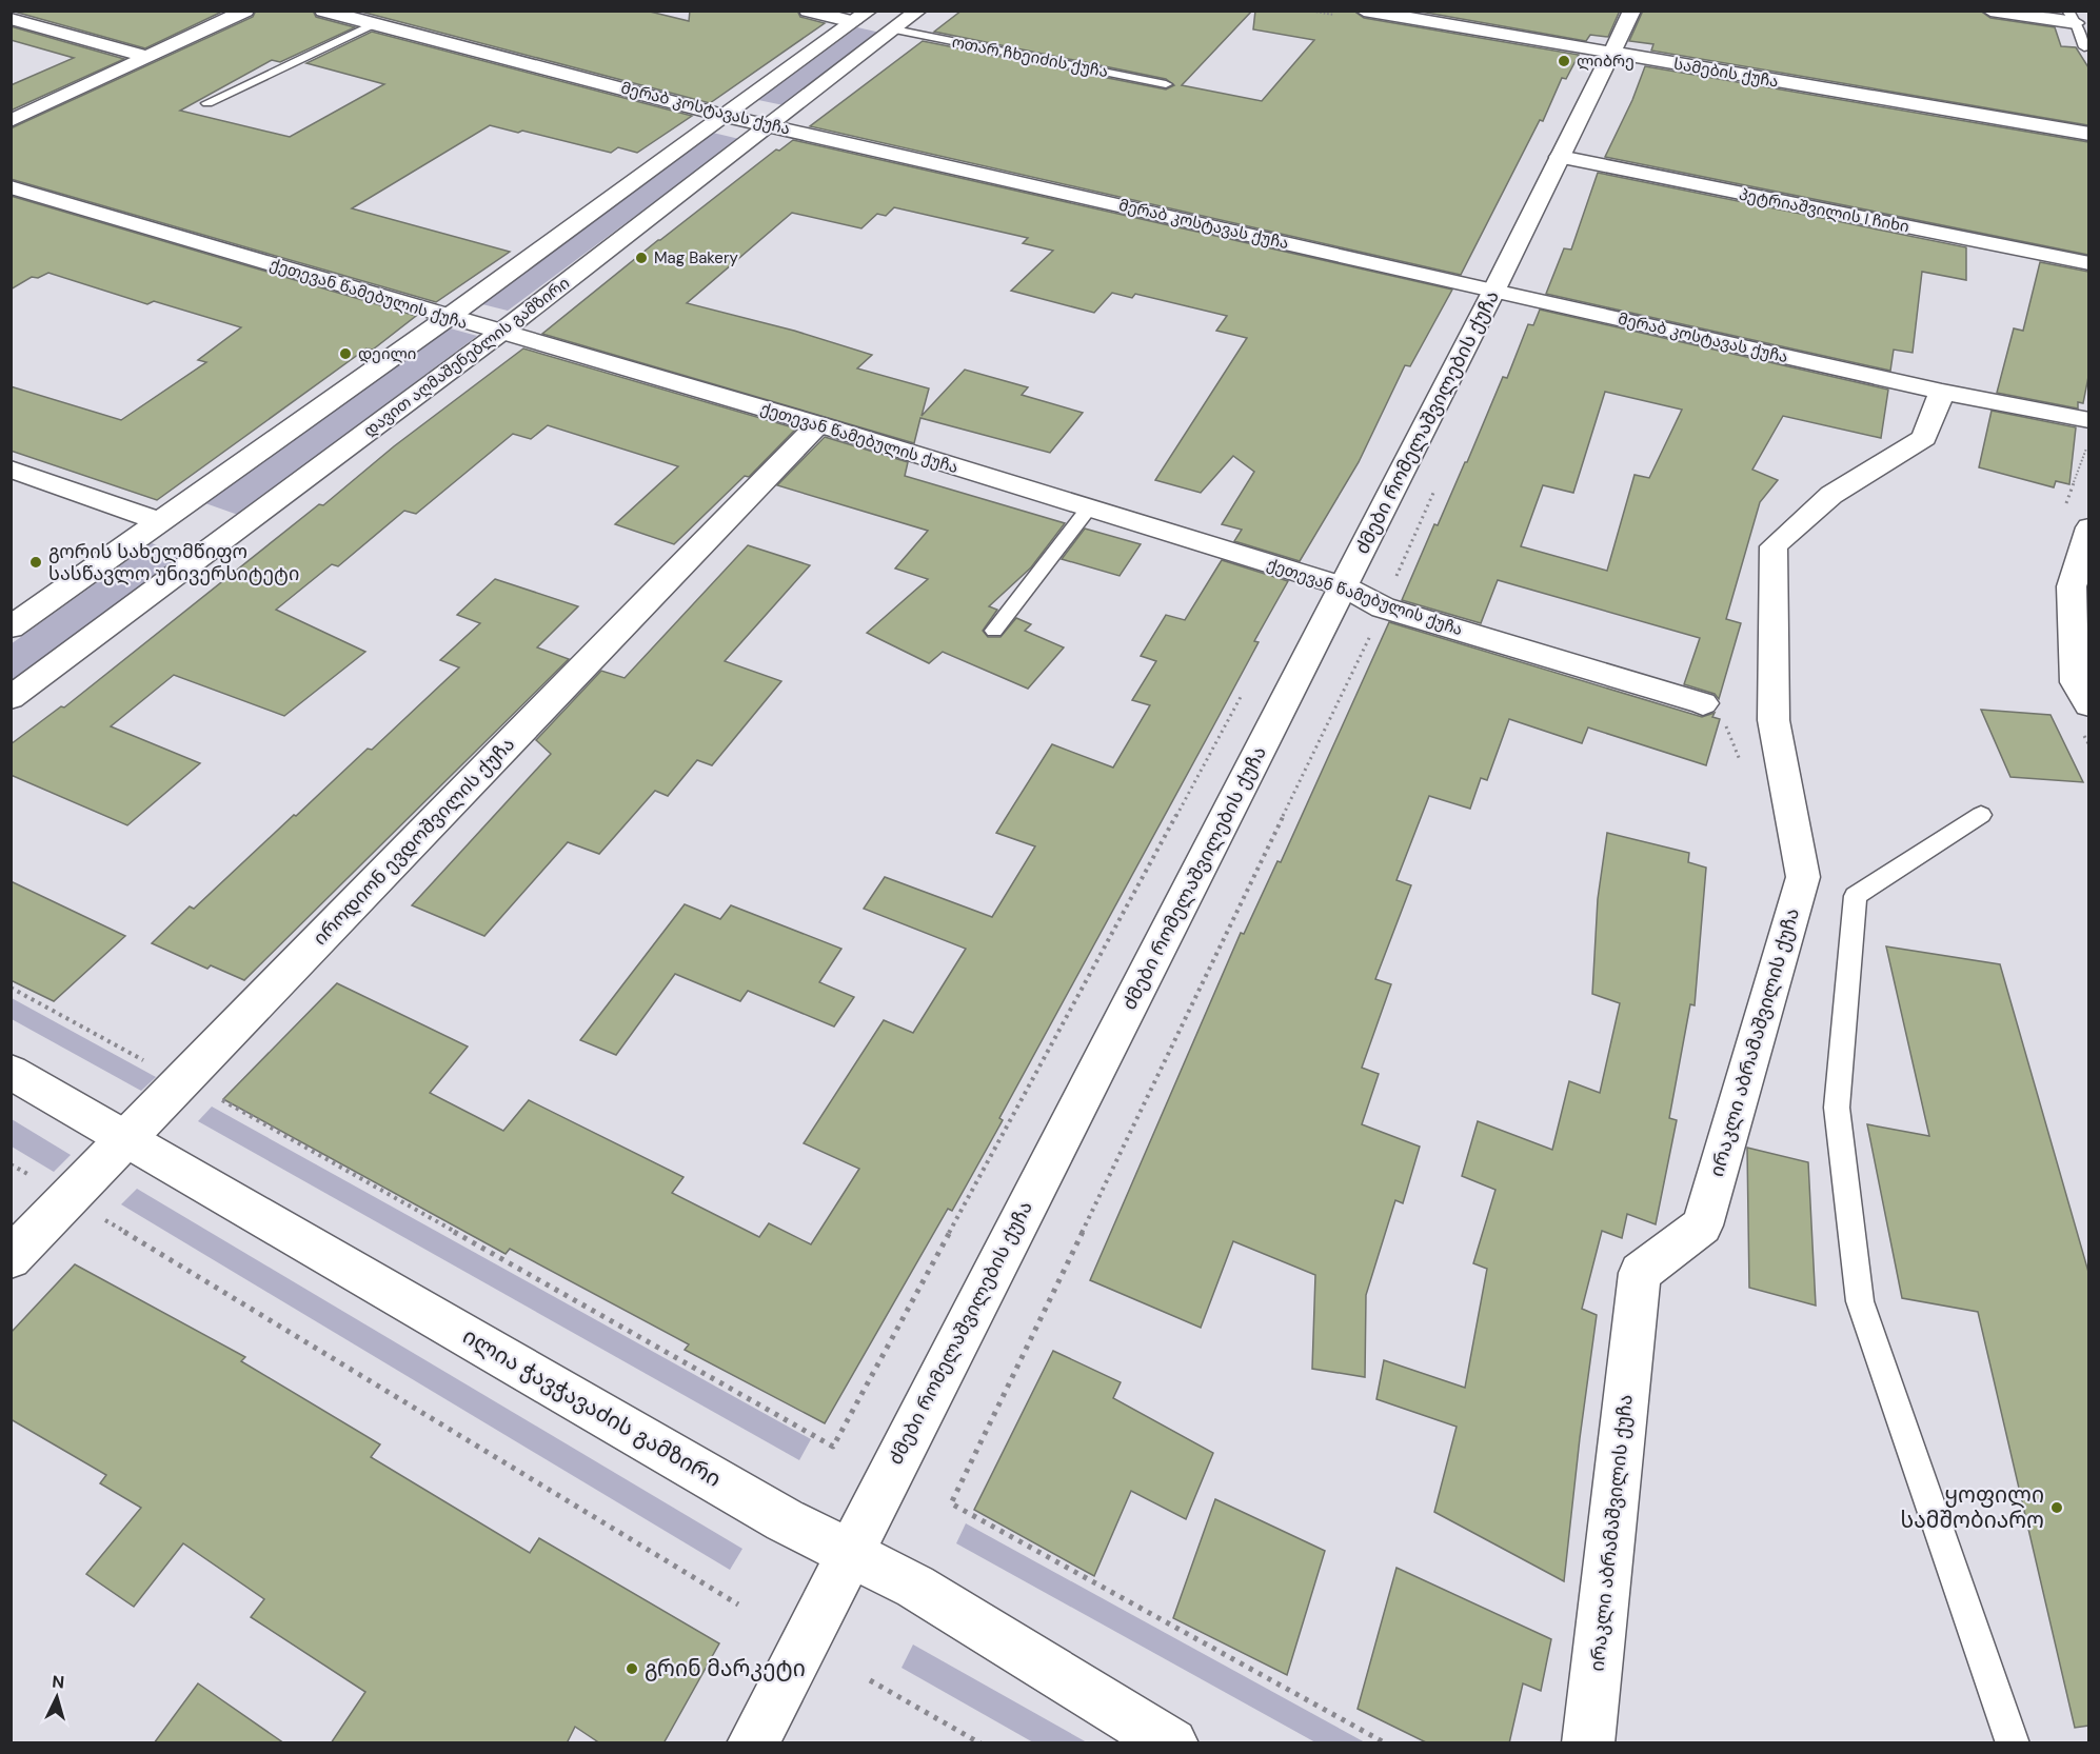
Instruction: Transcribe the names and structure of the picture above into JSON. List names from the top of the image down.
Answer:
{
  "streets": {
    "street": [
      "სამების ქუჩა",
      "მერაბ კოსტავას ქუჩა",
      "პეტრიაშვილის I ჩიხი",
      "ქეთევან წამებულის ქუჩა",
      "დავით აღმაშენებლის გამზირი",
      "ძმები რომელაშვილების ქუჩა",
      "იროდიონ ევდოშვილის ქუჩა",
      "ირაკლი აბრამაშვილის ქუჩა",
      "ილია ჭავჭავაძის გამზირი"
    ],
    "lane": ["ოთარ ჩხეიძის ქუჩა"]
  },
  "crossings": [
    ["ოთარ ჩხეიძის ქუჩა", "დავით აღმაშენებლის გამზირი"],
    ["სამების ქუჩა", "ძმები რომელაშვილების ქუჩა"],
    ["მერაბ კოსტავას ქუჩა", "დავით აღმაშენებლის გამზირი"],
    ["მერაბ კოსტავას ქუჩა", "ძმები რომელაშვილების ქუჩა"],
    ["მერაბ კოსტავას ქუჩა", "ირაკლი აბრამაშვილის ქუჩა"],
    ["პეტრიაშვილის I ჩიხი", "ძმები რომელაშვილების ქუჩა"],
    ["ქეთევან წამებულის ქუჩა", "დავით აღმაშენებლის გამზირი"],
    ["ქეთევან წამებულის ქუჩა", "ძმები რომელაშვილების ქუჩა"],
    ["ქეთევან წამებულის ქუჩა", "იროდიონ ევდოშვილის ქუჩა"],
    ["ძმები რომელაშვილების ქუჩა", "ილია ჭავჭავაძის გამზირი"],
    ["იროდიონ ევდოშვილის ქუჩა", "ილია ჭავჭავაძის გამზირი"]
  ],
  "places": [
    "ლიბრე",
    "Mag Bakery",
    "დეილი",
    "გორის სახელმწიფო სასწავლო უნივერსიტეტი",
    "ყოფილი სამშობიარო",
    "გრინ მარკეტი"
  ],
  "north": "top"
}
